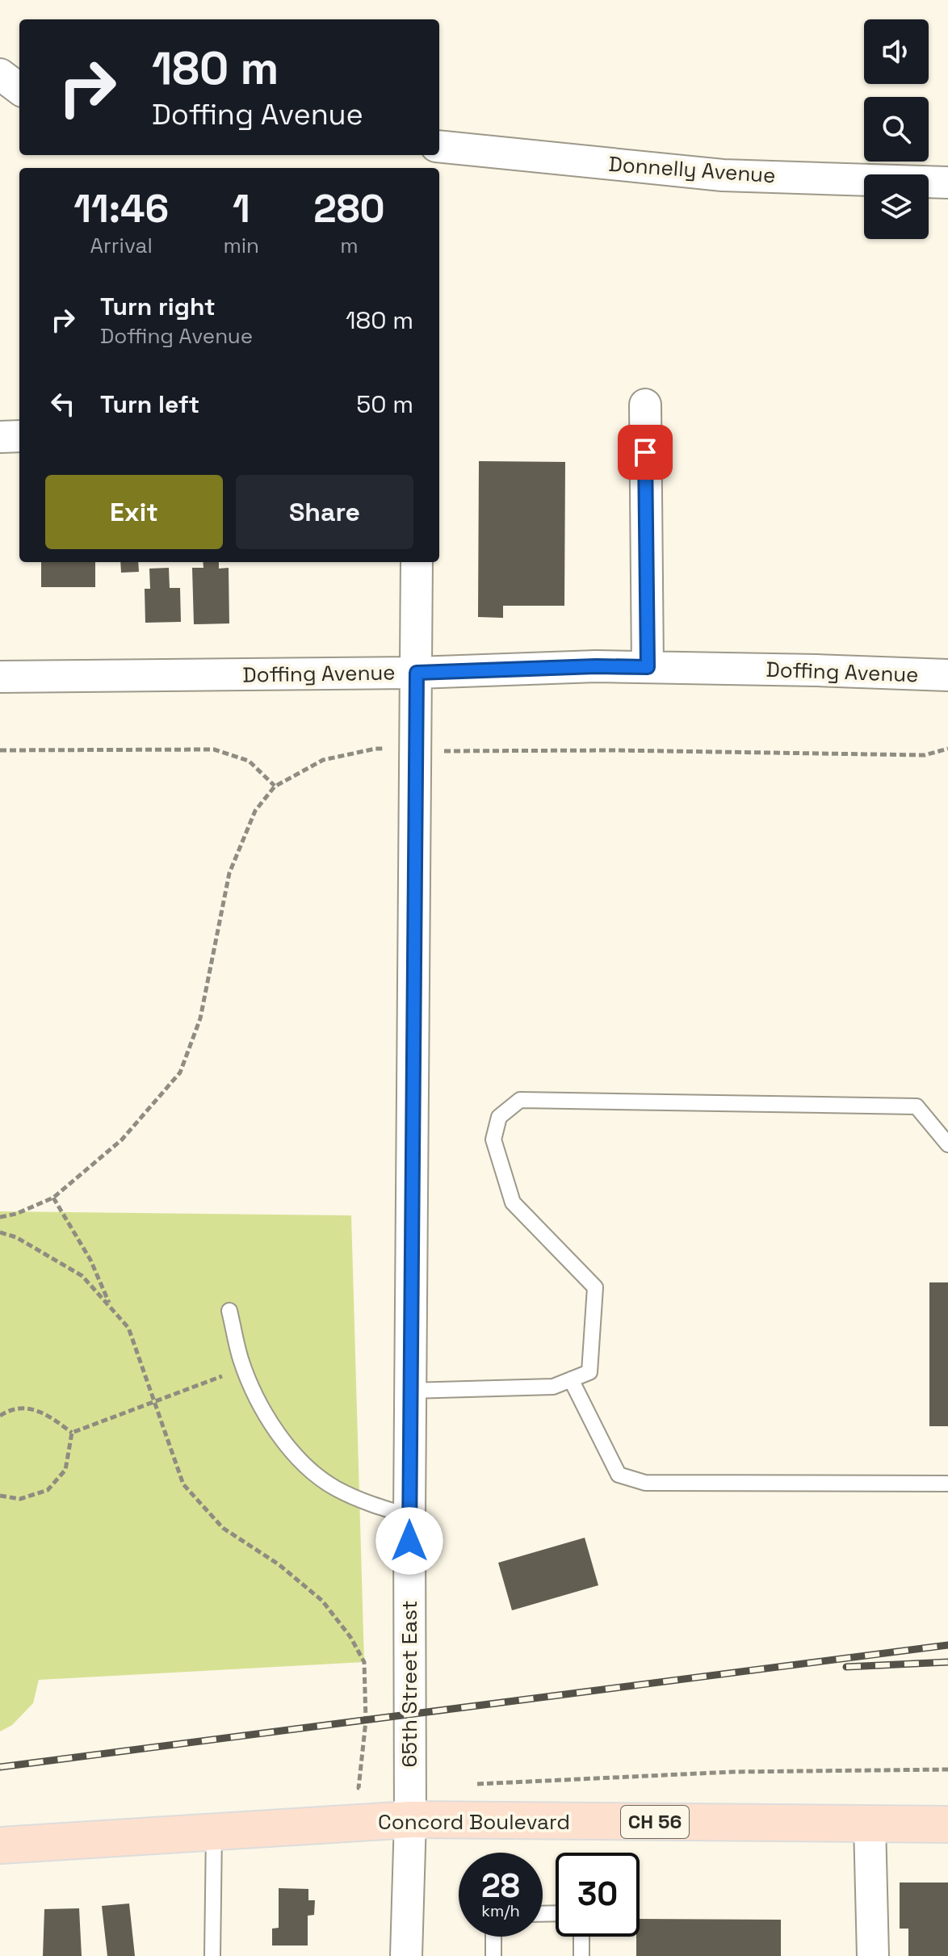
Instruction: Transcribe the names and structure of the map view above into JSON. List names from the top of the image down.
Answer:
{
  "streets": {
    "main road": ["Concord Boulevard", "CH 56"],
    "street": ["Donnelly Avenue", "Doffing Avenue", "65th Street East"]
  },
  "crossings": [
    ["Doffing Avenue", "65th Street East"],
    ["65th Street East", "Concord Boulevard"]
  ],
  "page": {
    "turn": ["180 m", "Doffing Avenue"],
    "eta": [
      "11:46",
      "Arrival",
      "1",
      "min",
      "280",
      "m"
    ],
    "list": [
      {
        "name": "Turn right",
        "note": "Doffing Avenue",
        "value": "180 m"
      },
      {
        "name": "Turn left",
        "value": "50 m"
      }
    ],
    "buttons": ["Exit", "Share"],
    "speed": "28 km/h",
    "limit": "30"
  }
}
